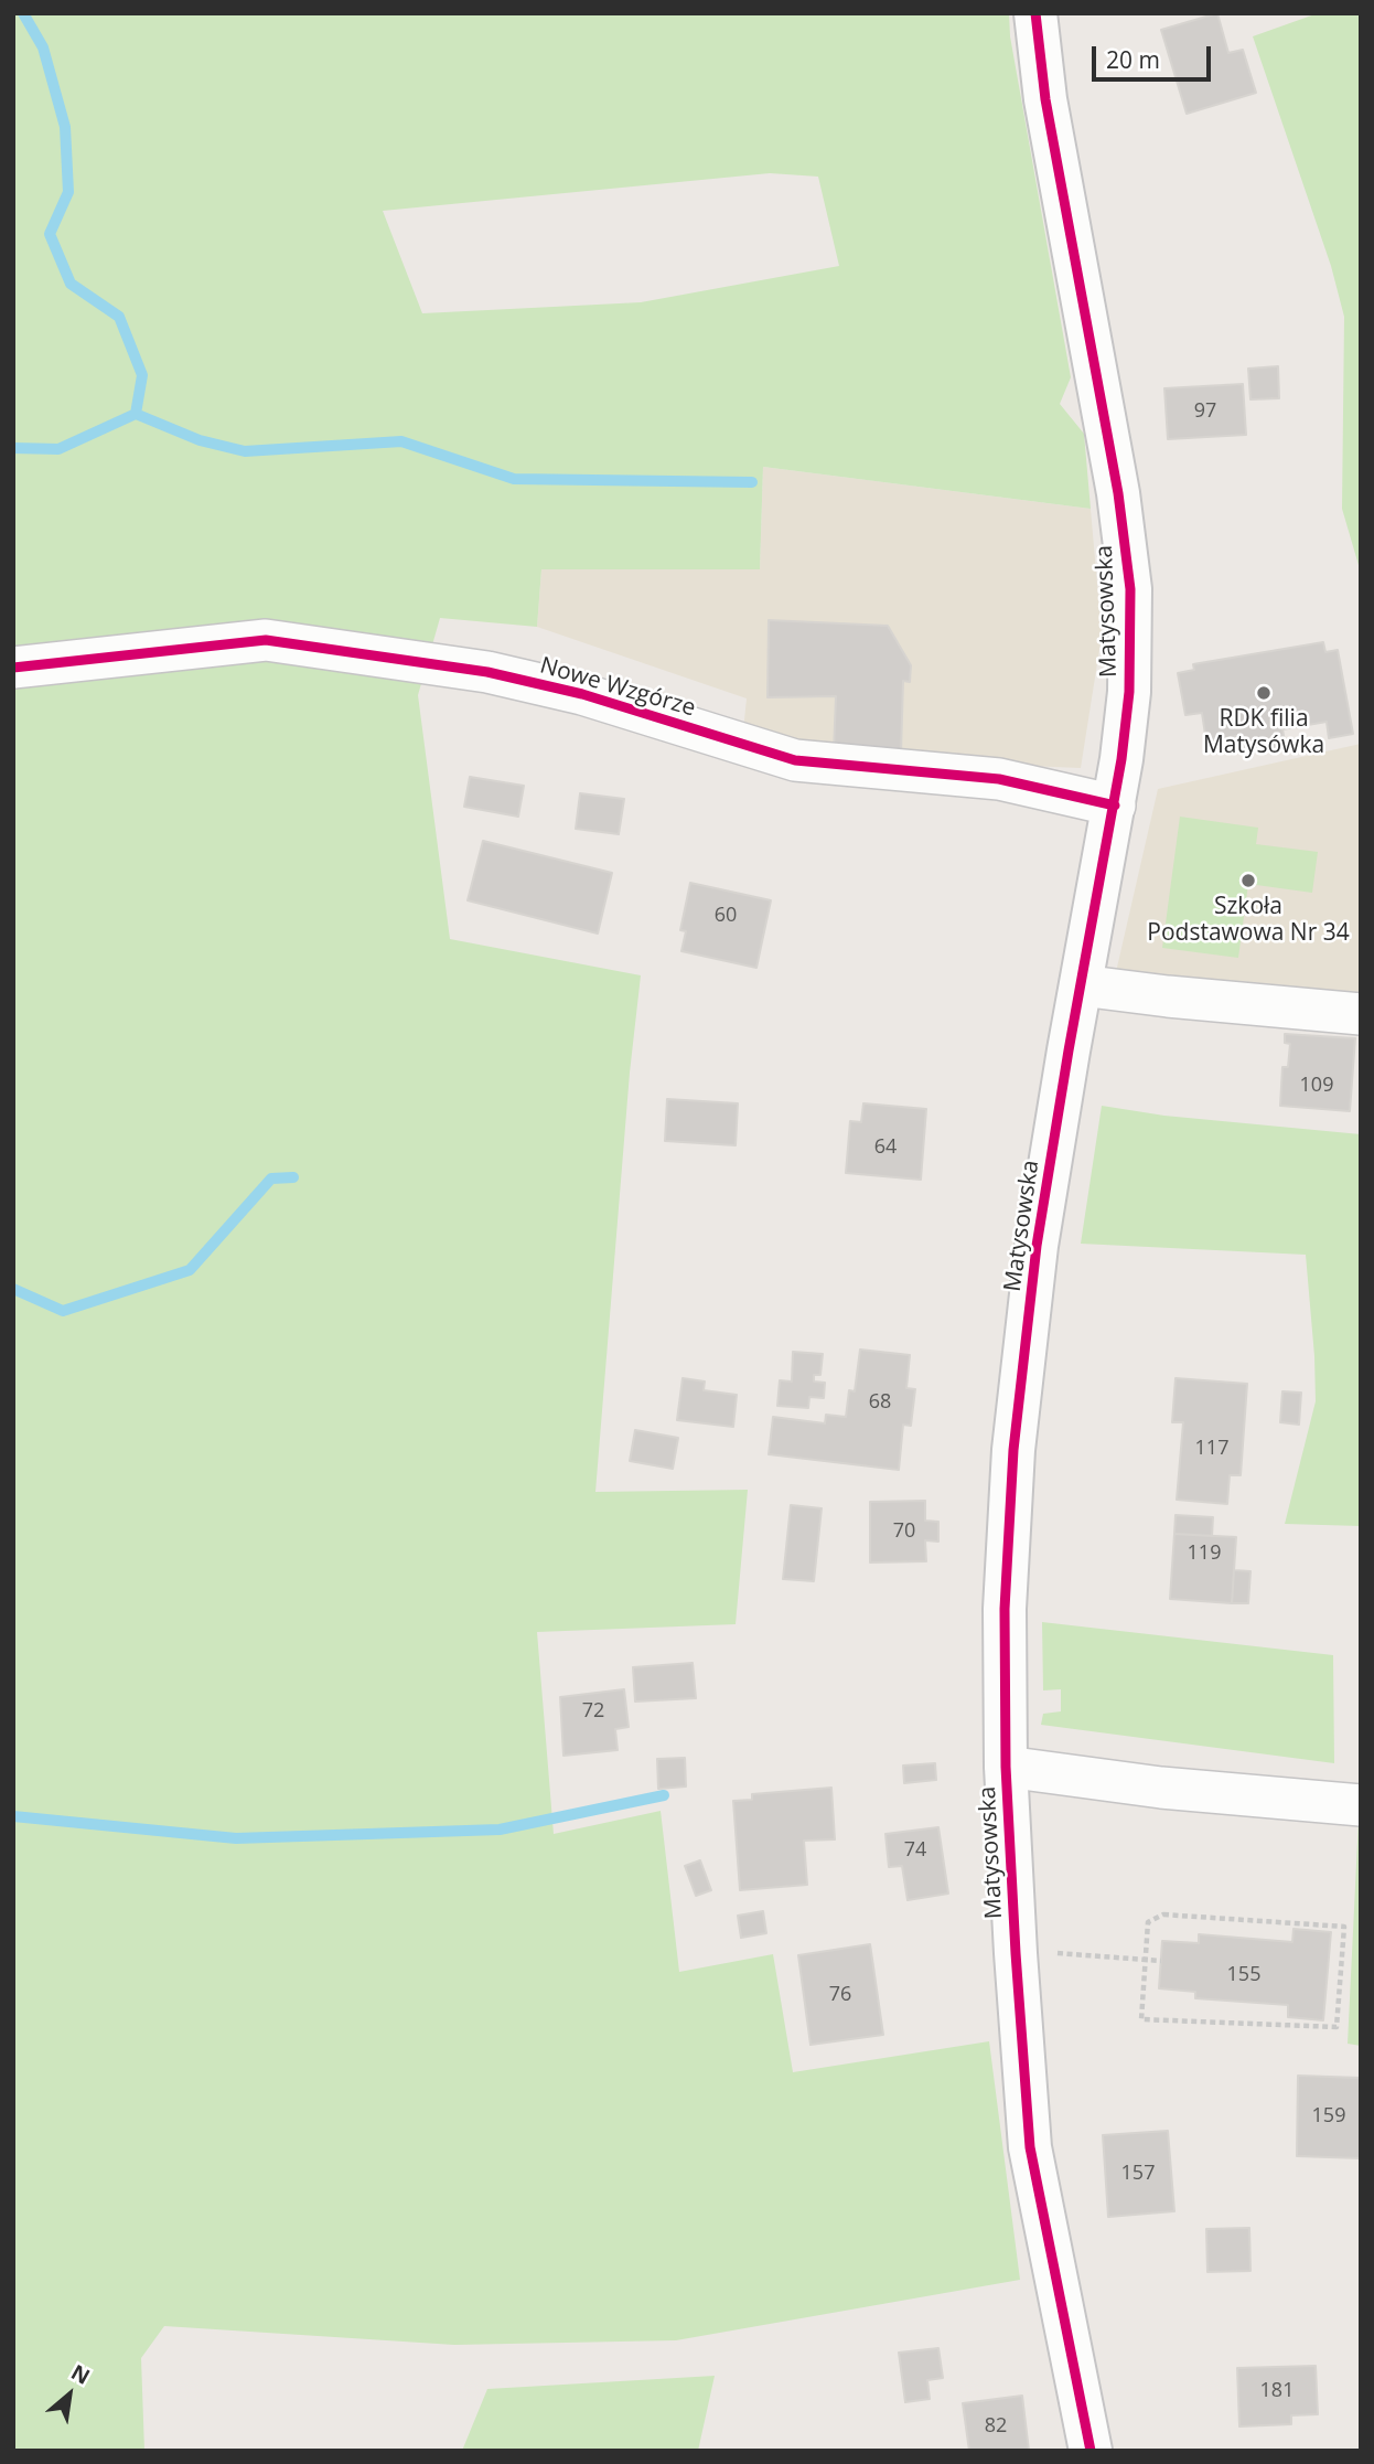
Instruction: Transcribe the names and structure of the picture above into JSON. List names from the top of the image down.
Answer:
{
  "streets": {
    "street": ["Matysowska", "Nowe Wzgórze"]
  },
  "crossings": [
    ["Matysowska", "Nowe Wzgórze"]
  ],
  "places": ["RDK filia Matysówka", "Szkoła Podstawowa Nr 34"],
  "house_numbers": [
    "97",
    "60",
    "109",
    "64",
    "68",
    "117",
    "70",
    "119",
    "72",
    "74",
    "155",
    "76",
    "159",
    "157",
    "181",
    "82"
  ],
  "scale_bar": "20 m",
  "north": "top right"
}
